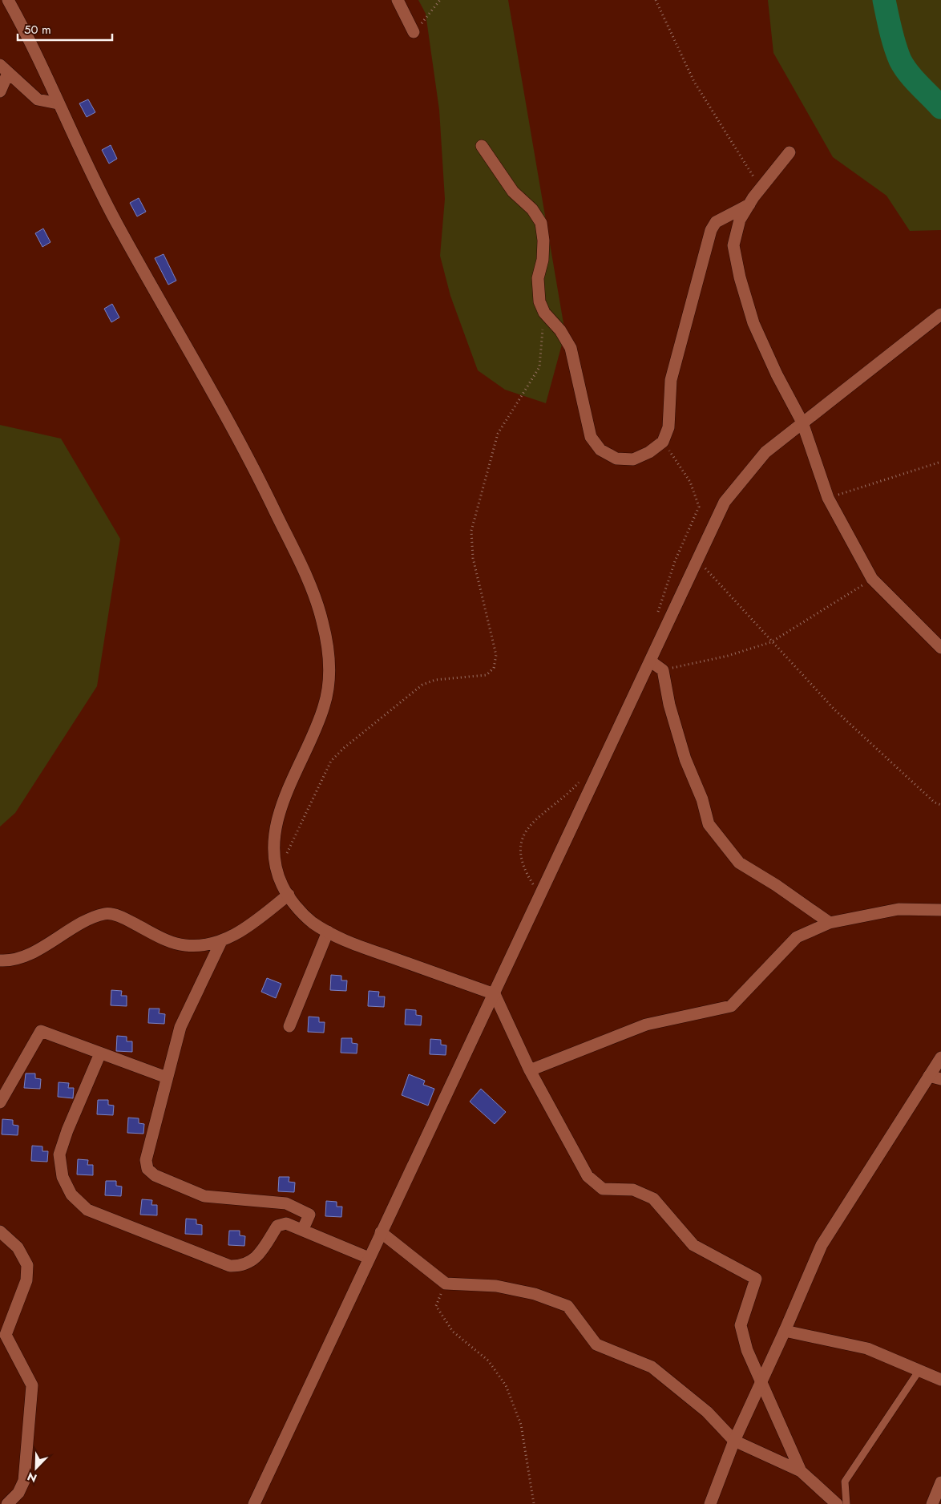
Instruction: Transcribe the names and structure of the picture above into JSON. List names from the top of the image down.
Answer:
{
  "scale_bar": "50 m",
  "north": "bottom left"
}
